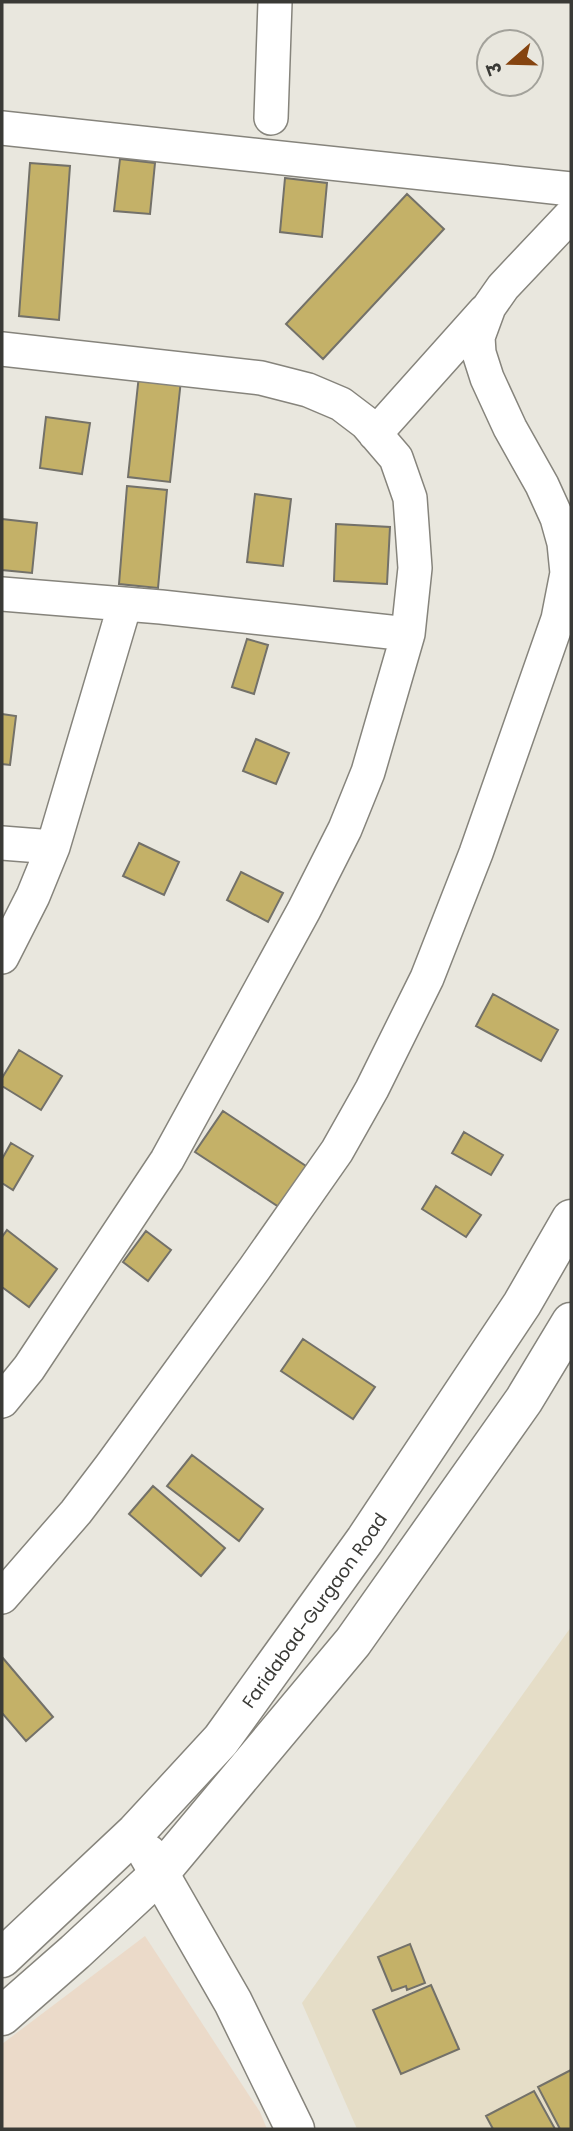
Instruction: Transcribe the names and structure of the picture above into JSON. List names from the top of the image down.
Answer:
{
  "streets": {
    "main road": ["Faridabad-Gurgaon Road"]
  },
  "north": "left"
}
